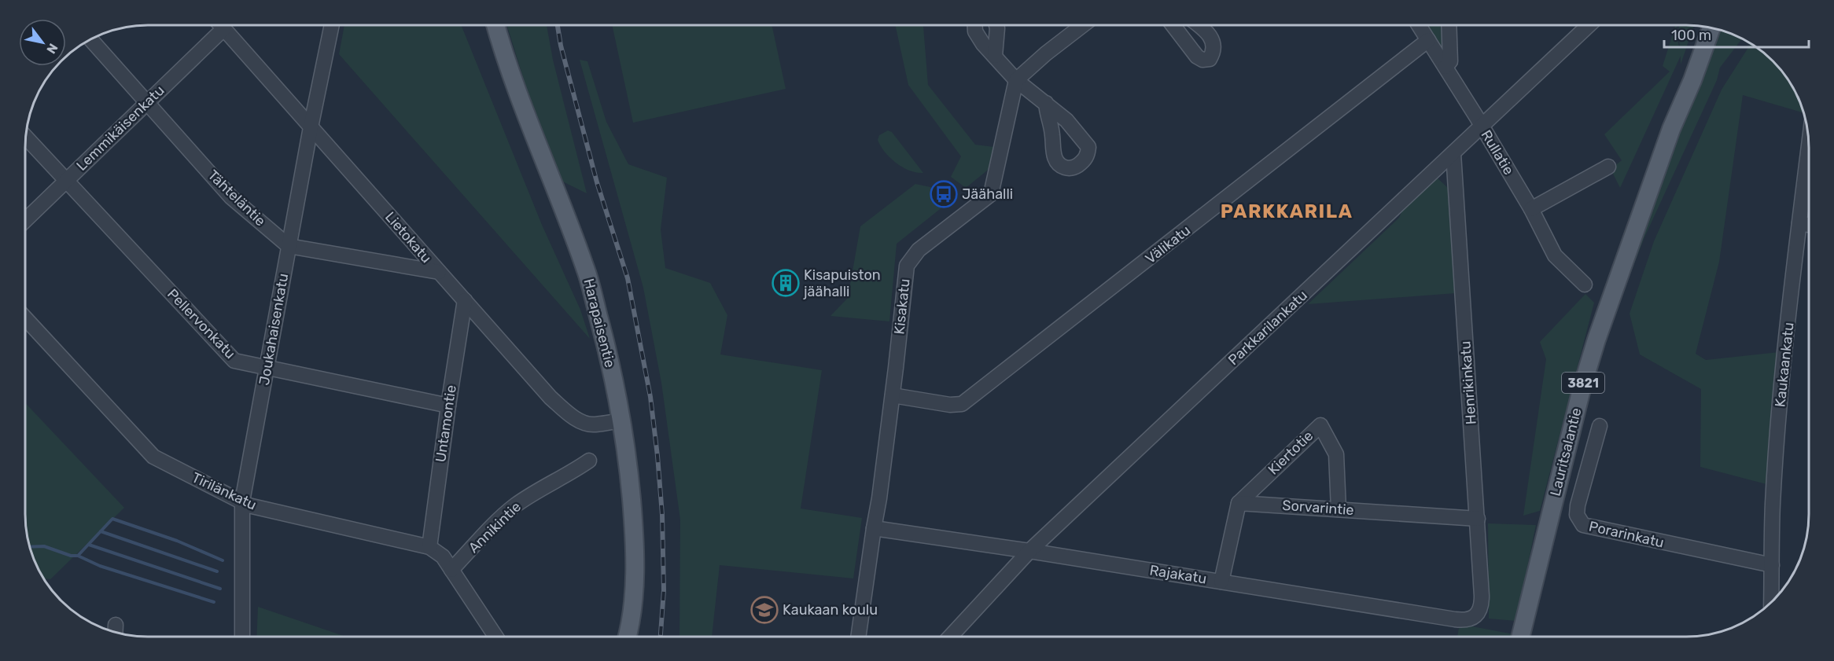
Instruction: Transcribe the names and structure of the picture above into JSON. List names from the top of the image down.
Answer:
{
  "streets": {
    "main road": ["Harapaisentie", "3821", "Lauritsalantie"],
    "street": [
      "Lemmikäisenkatu",
      "Rullatie",
      "Tähteläntie",
      "Lietokatu",
      "Välikatu",
      "Kisakatu",
      "Pellervonkatu",
      "Parkkarilankatu",
      "Joukahaisenkatu",
      "Kaukaankatu",
      "Henrikinkatu",
      "Untamontie",
      "Kiertotie",
      "Tirilänkatu",
      "Sorvarintie",
      "Annikintie",
      "Porarinkatu",
      "Rajakatu"
    ]
  },
  "crossings": [
    ["Lemmikäisenkatu", "Tähteläntie"],
    ["Lemmikäisenkatu", "Lietokatu"],
    ["Lemmikäisenkatu", "Pellervonkatu"],
    ["Rullatie", "Välikatu"],
    ["Rullatie", "Parkkarilankatu"],
    ["Tähteläntie", "Joukahaisenkatu"],
    ["Lietokatu", "Harapaisentie"],
    ["Lietokatu", "Joukahaisenkatu"],
    ["Lietokatu", "Untamontie"],
    ["Välikatu", "Kisakatu"],
    ["Kisakatu", "Rajakatu"],
    ["Pellervonkatu", "Joukahaisenkatu"],
    ["Pellervonkatu", "Untamontie"],
    ["Parkkarilankatu", "Henrikinkatu"],
    ["Parkkarilankatu", "Rajakatu"],
    ["Joukahaisenkatu", "Tirilänkatu"],
    ["Kaukaankatu", "Porarinkatu"],
    ["Henrikinkatu", "Sorvarintie"],
    ["Henrikinkatu", "Rajakatu"],
    ["Untamontie", "Tirilänkatu"],
    ["Kiertotie", "Sorvarintie"],
    ["Tirilänkatu", "Annikintie"]
  ],
  "districts": ["PARKKARILA"],
  "places": {
    "bus stop": ["Jäähalli"],
    "building": ["Kisapuiston jäähalli"],
    "school or university": ["Kaukaan koulu"]
  },
  "scale_bar": "100 m",
  "north": "bottom right"
}
